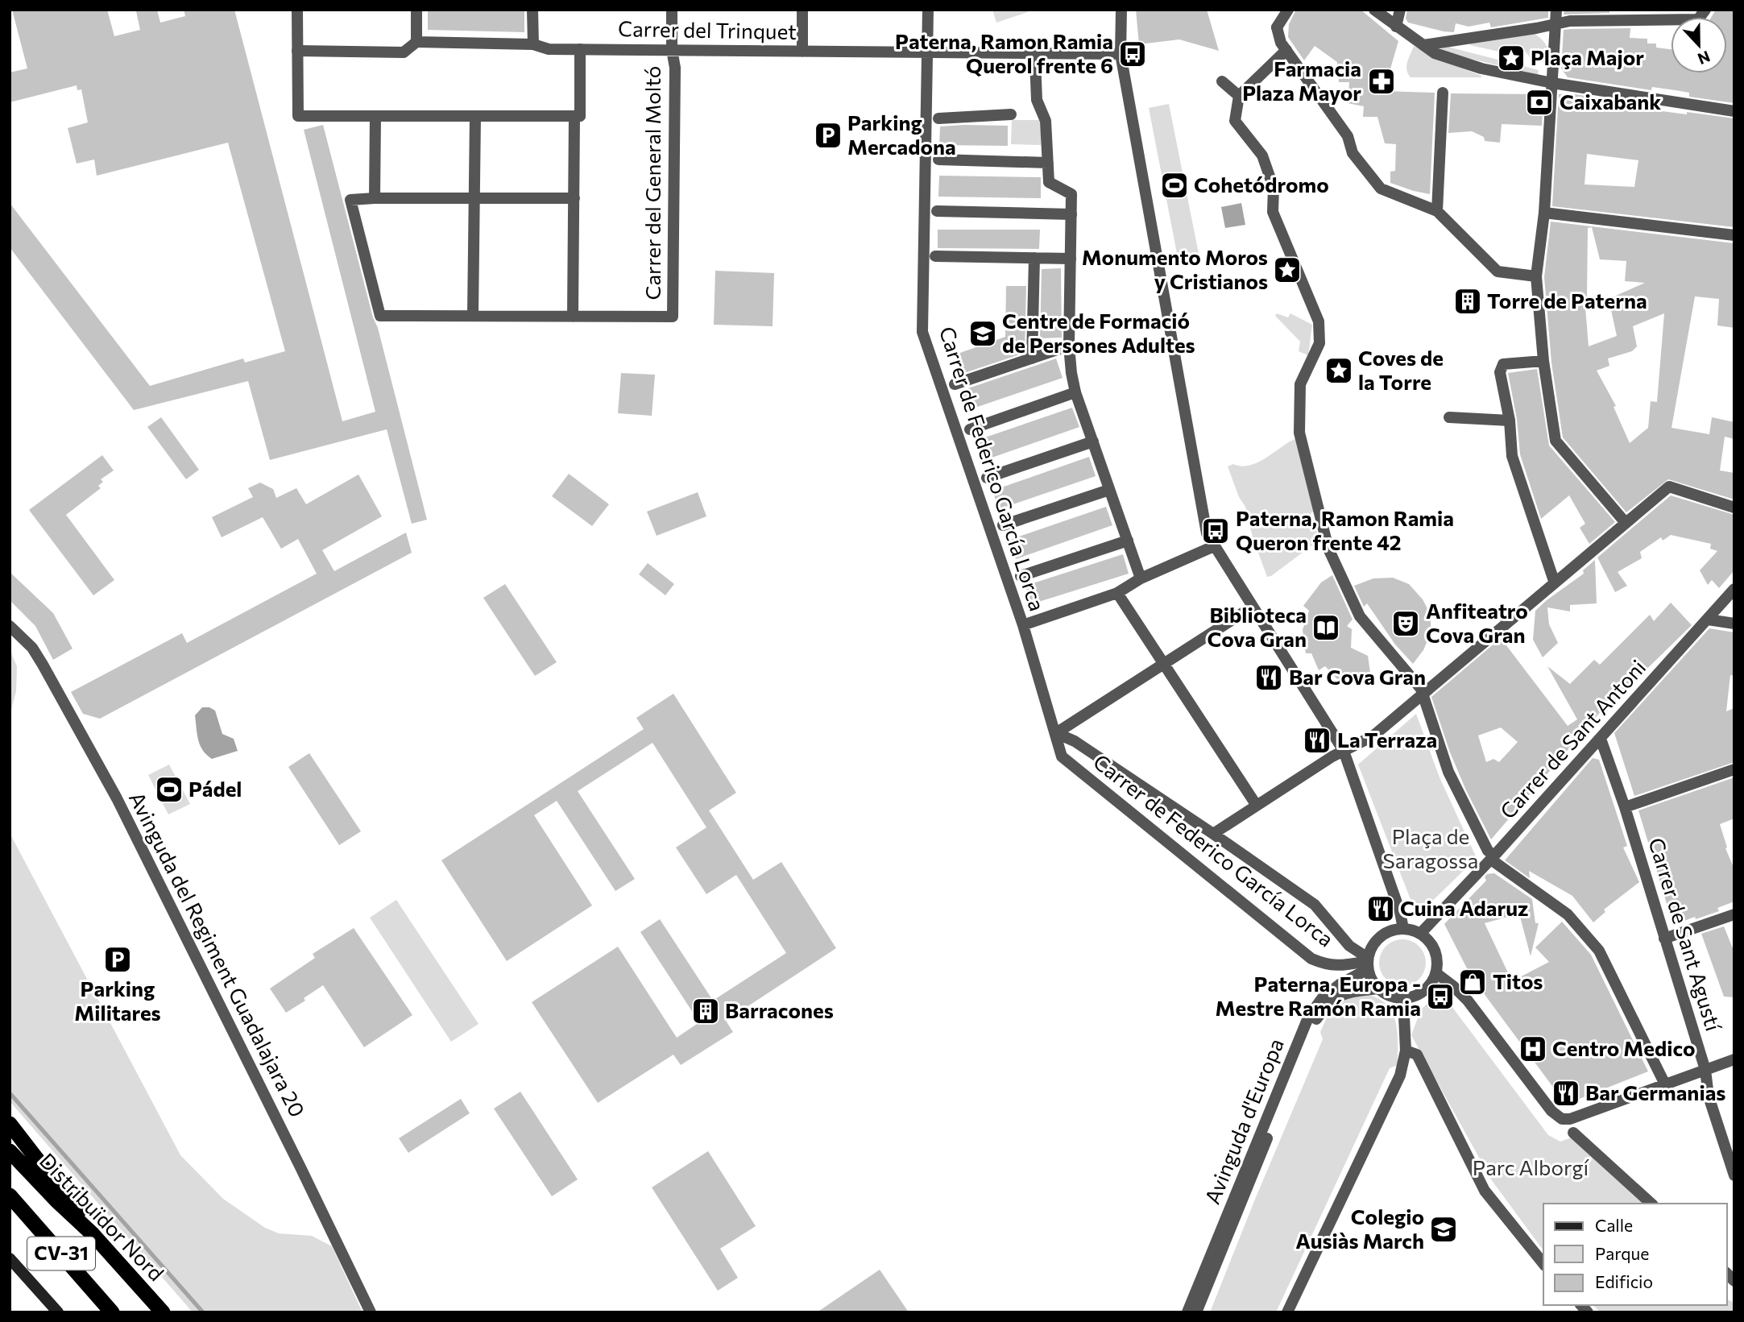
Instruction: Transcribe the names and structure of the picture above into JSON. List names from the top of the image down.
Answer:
{
  "streets": {
    "highway": ["Distribuïdor Nord", "CV-31"],
    "street": [
      "Carrer del Trinquet",
      "Carrer del General Moltó",
      "Carrer de Federico García Lorca",
      "Carrer de Sant Antoni",
      "Carrer de Sant Agustí",
      "Avinguda del Regiment Guadalajara 20",
      "Avinguda d'Europa"
    ]
  },
  "crossings": [
    ["Carrer del Trinquet", "Carrer del General Moltó"],
    ["Carrer del Trinquet", "Carrer de Federico García Lorca"],
    ["Carrer de Federico García Lorca", "Carrer de Sant Antoni"],
    ["Carrer de Federico García Lorca", "Avinguda d'Europa"],
    ["Carrer de Sant Antoni", "Carrer de Sant Agustí"],
    ["Carrer de Sant Antoni", "Avinguda d'Europa"]
  ],
  "parks": ["Plaça de Saragossa", "Parc Alborgí"],
  "places": {
    "bus stop": ["Paterna, Ramon Ramia Querol frente 6", "Paterna, Ramon Ramia Queron frente 42", "Paterna, Europa - Mestre Ramón Ramia"],
    "place": ["Plaça Major", "Monumento Moros y Cristianos", "Coves de la Torre"],
    "pharmacy": ["Farmacia Plaza Mayor"],
    "bank": ["Caixabank"],
    "parking": ["Parking Mercadona", "Parking Militares"],
    "sports": ["Cohetódromo", "Pádel"],
    "building": ["Torre de Paterna", "Barracones"],
    "school or university": ["Centre de Formació de Persones Adultes", "Colegio Ausiàs March"],
    "theatre": ["Anfiteatro Cova Gran"],
    "library": ["Biblioteca Cova Gran"],
    "restaurant": [
      "Bar Cova Gran",
      "La Terraza",
      "Cuina Adaruz",
      "Bar Germanias"
    ],
    "shop": ["Titos"],
    "hospital": ["Centro Medico"]
  },
  "legend": ["Calle", "Parque", "Edificio"],
  "north": "bottom"
}
